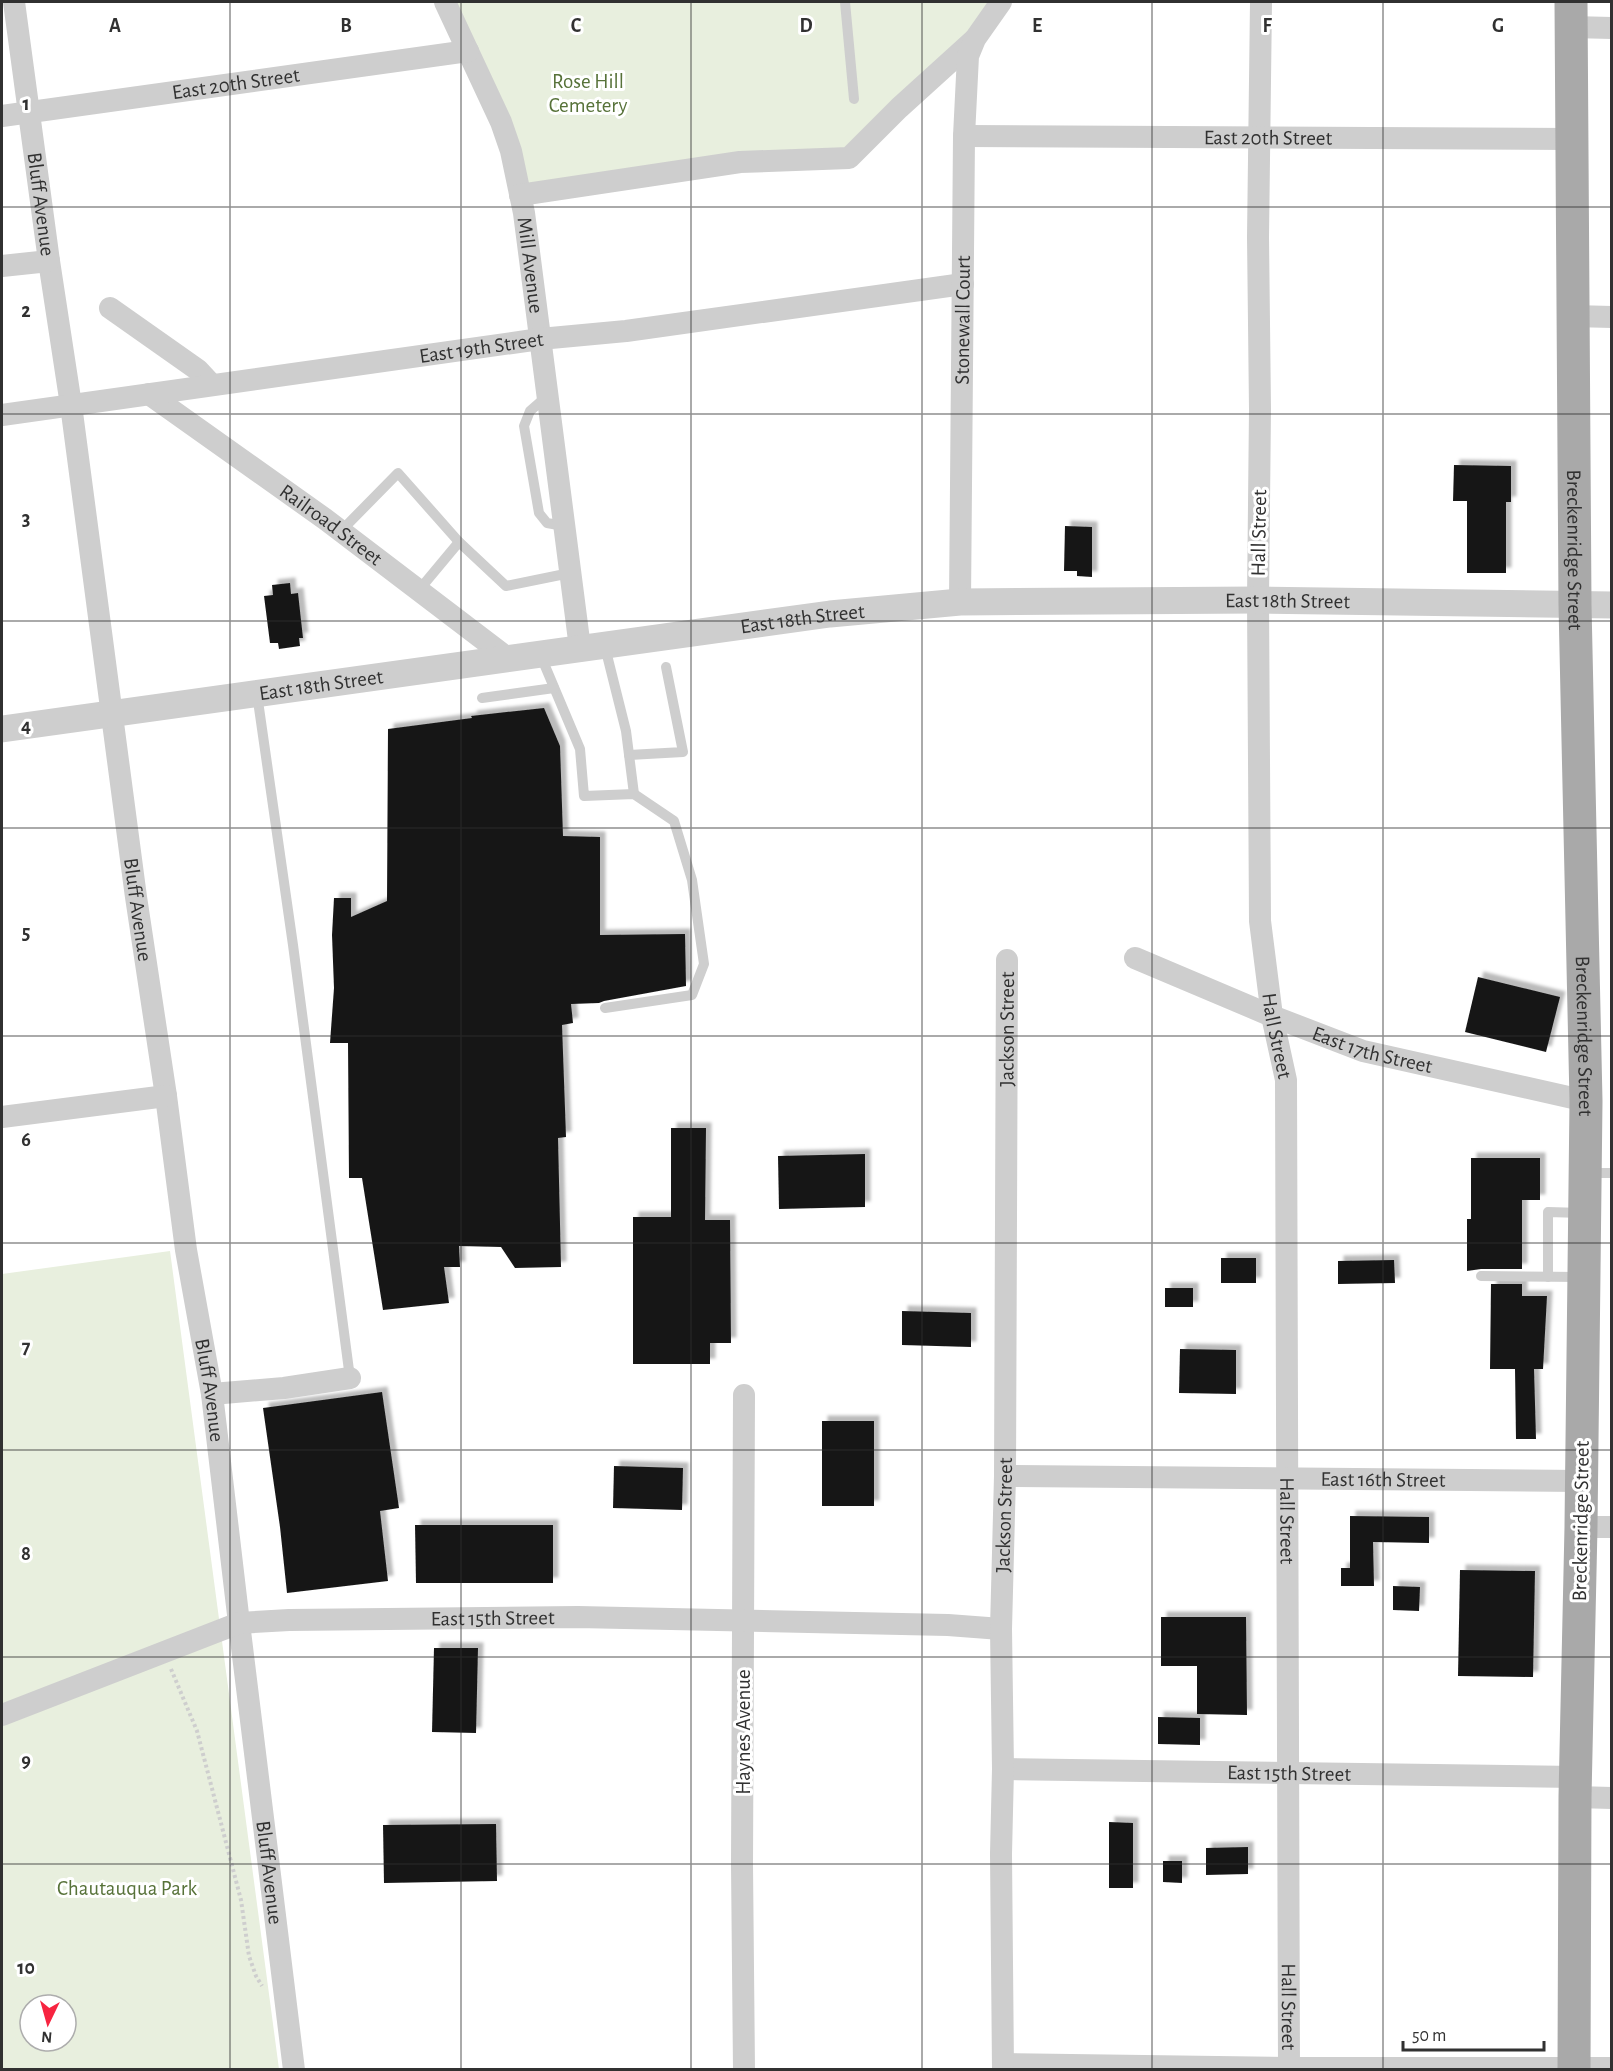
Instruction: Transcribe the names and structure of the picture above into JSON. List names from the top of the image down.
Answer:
{
  "streets": {
    "main road": ["Breckenridge Street"],
    "street": [
      "East 20th Street",
      "Bluff Avenue",
      "Mill Avenue",
      "Stonewall Court",
      "East 19th Street",
      "Railroad Street",
      "Hall Street",
      "East 18th Street",
      "Jackson Street",
      "East 17th Street",
      "East 16th Street",
      "East 15th Street",
      "Haynes Avenue"
    ]
  },
  "crossings": [
    ["East 20th Street", "Bluff Avenue"],
    ["East 20th Street", "Mill Avenue"],
    ["East 20th Street", "Stonewall Court"],
    ["East 20th Street", "Hall Street"],
    ["East 20th Street", "Breckenridge Street"],
    ["Bluff Avenue", "East 19th Street"],
    ["Bluff Avenue", "East 18th Street"],
    ["Bluff Avenue", "East 15th Street"],
    ["Mill Avenue", "East 19th Street"],
    ["Mill Avenue", "East 18th Street"],
    ["Stonewall Court", "East 19th Street"],
    ["Stonewall Court", "East 18th Street"],
    ["East 19th Street", "Railroad Street"],
    ["Railroad Street", "East 18th Street"],
    ["Hall Street", "East 18th Street"],
    ["Hall Street", "East 17th Street"],
    ["Hall Street", "East 16th Street"],
    ["Hall Street", "East 15th Street"],
    ["Breckenridge Street", "East 18th Street"],
    ["Breckenridge Street", "East 17th Street"],
    ["Breckenridge Street", "East 16th Street"],
    ["Breckenridge Street", "East 15th Street"],
    ["Jackson Street", "East 16th Street"],
    ["Jackson Street", "East 15th Street"],
    ["East 15th Street", "Haynes Avenue"]
  ],
  "parks": ["Rose Hill Cemetery", "Chautauqua Park"],
  "scale_bar": "50 m",
  "north": "bottom",
  "grid": {
    "columns": [
      "A",
      "B",
      "C",
      "D",
      "E",
      "F",
      "G"
    ],
    "rows": [
      "1",
      "2",
      "3",
      "4",
      "5",
      "6",
      "7",
      "8",
      "9",
      "10"
    ]
  }
}
